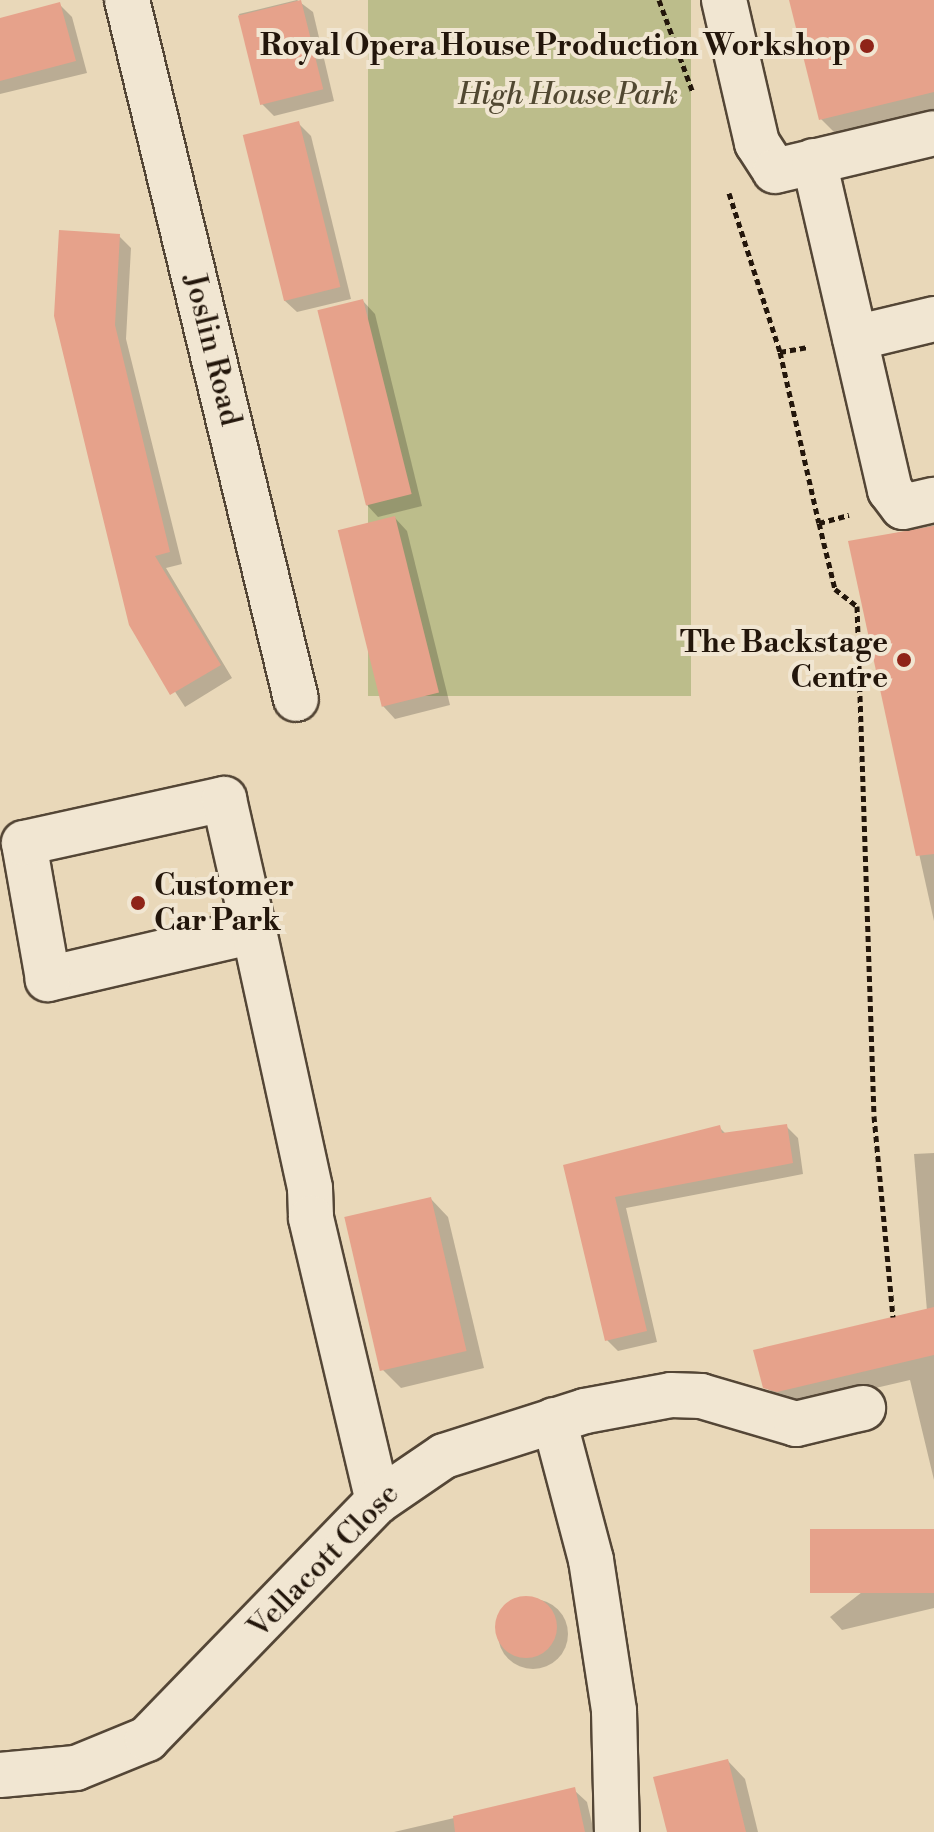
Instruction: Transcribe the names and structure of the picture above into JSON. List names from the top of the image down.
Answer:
{
  "streets": {
    "street": ["Joslin Road", "Vellacott Close"]
  },
  "parks": ["High House Park"],
  "places": ["Royal Opera House Production Workshop", "The Backstage Centre", "Customer Car Park"]
}
